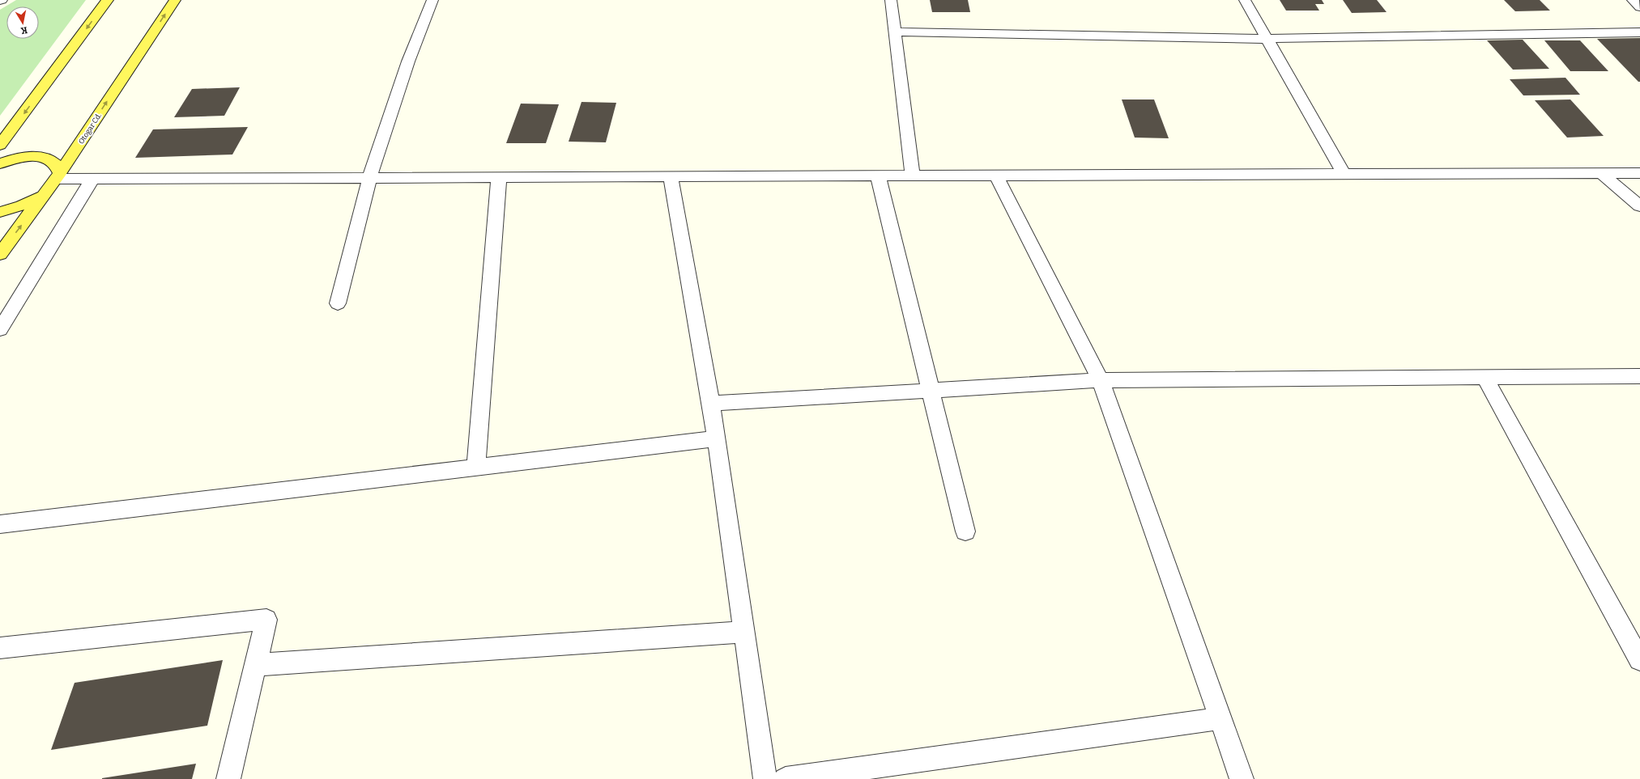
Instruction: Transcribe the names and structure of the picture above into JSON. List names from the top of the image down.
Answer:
{
  "streets": {
    "main road": ["Otogar Cd."]
  },
  "north": "bottom"
}
